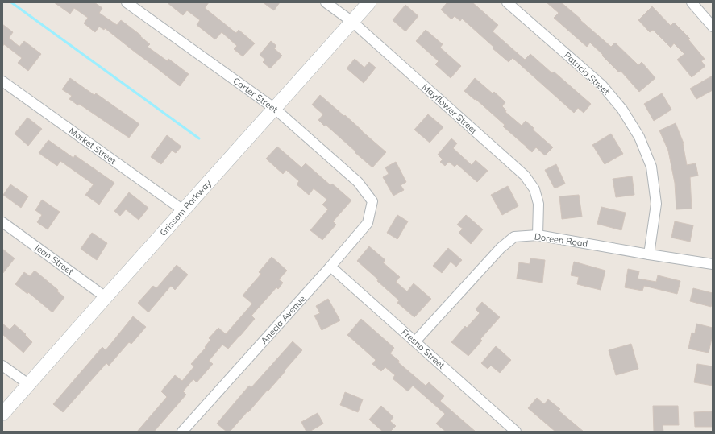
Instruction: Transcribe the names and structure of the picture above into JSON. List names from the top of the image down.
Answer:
{
  "streets": {
    "main road": ["Grissom Parkway"],
    "street": [
      "Patricia Street",
      "Carter Street",
      "Mayflower Street",
      "Market Street",
      "Doreen Road",
      "Jean Street",
      "Anecia Avenue",
      "Fresno Street"
    ]
  },
  "crossings": [
    ["Patricia Street", "Doreen Road"],
    ["Carter Street", "Grissom Parkway"],
    ["Carter Street", "Anecia Avenue"],
    ["Mayflower Street", "Grissom Parkway"],
    ["Mayflower Street", "Doreen Road"],
    ["Market Street", "Grissom Parkway"],
    ["Grissom Parkway", "Jean Street"],
    ["Doreen Road", "Fresno Street"],
    ["Anecia Avenue", "Fresno Street"]
  ]
}
